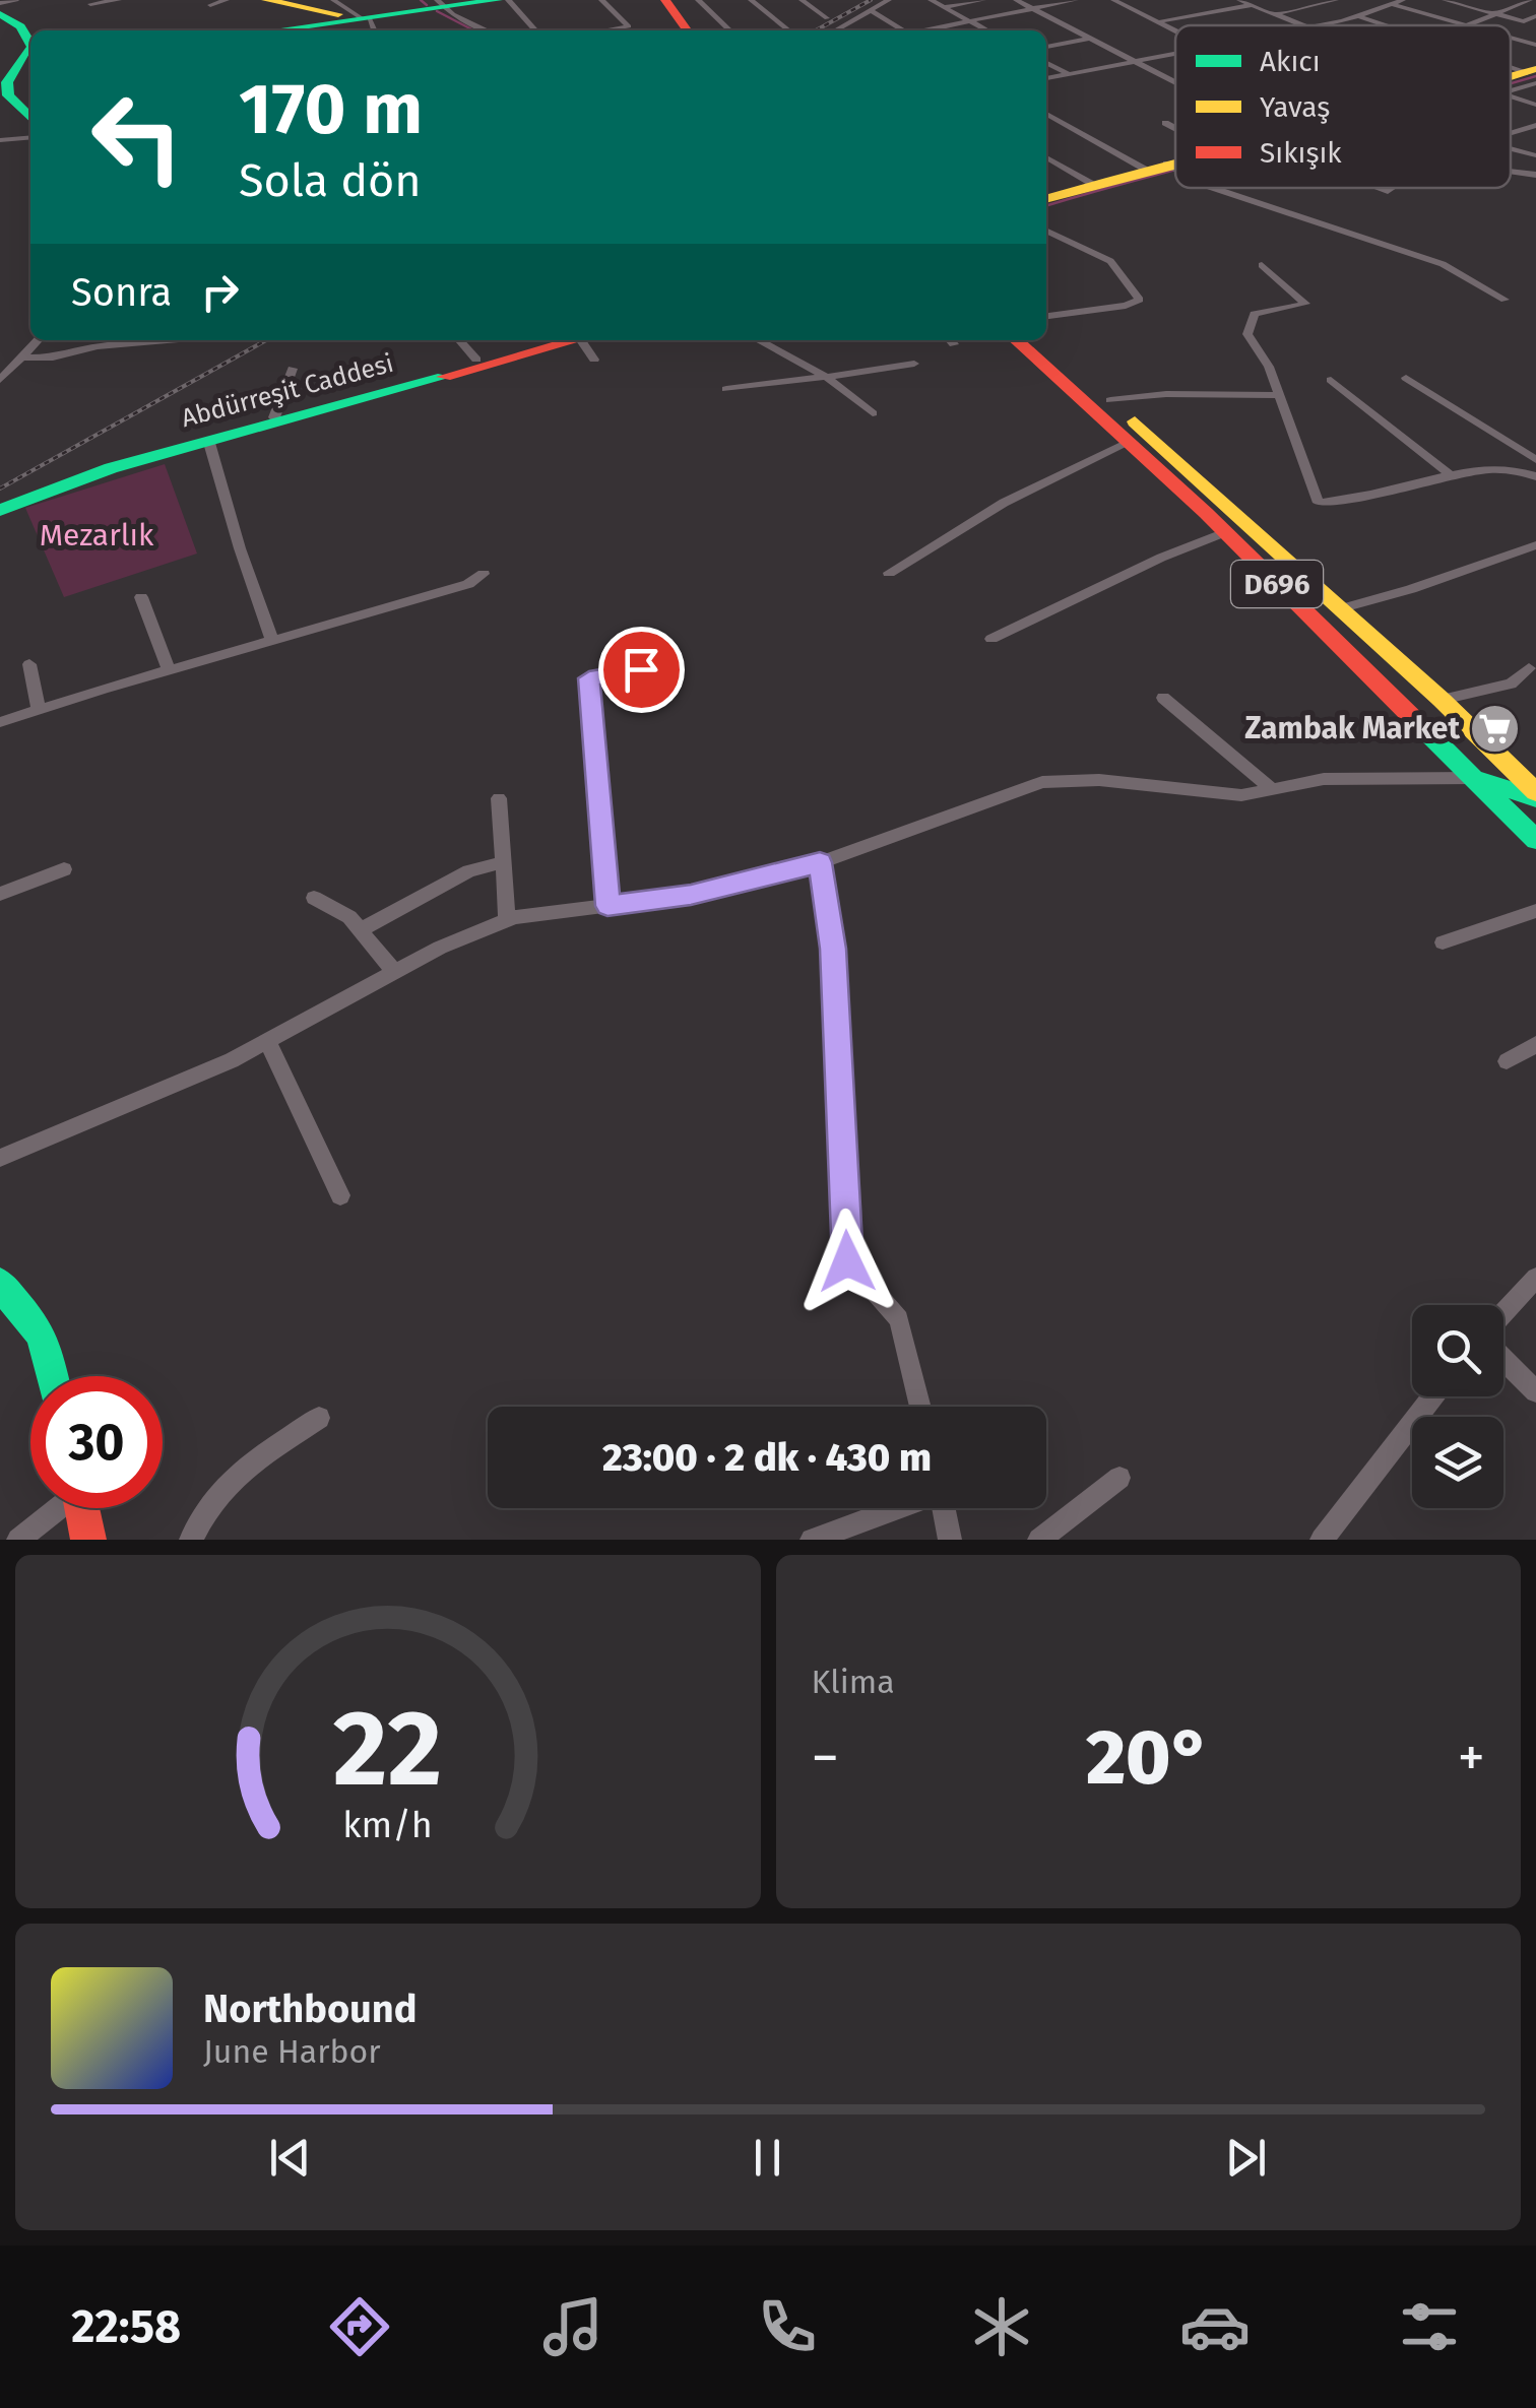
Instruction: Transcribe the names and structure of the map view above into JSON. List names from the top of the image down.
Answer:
{
  "streets": {
    "main road": ["Abdürreşit Caddesi", "D696"]
  },
  "parks": ["Mezarlık"],
  "places": {
    "supermarket": ["Zambak Market"]
  },
  "legend": ["Akıcı", "Yavaş", "Sıkışık"],
  "page": {
    "turn": ["170 m", "Sola dön"],
    "then": "Sonra",
    "limit": "30",
    "trip": "23:00 · 2 dk · 430 m",
    "tile": "Klima",
    "heat": ["−", "20°", "+"],
    "song": ["Northbound", "June Harbor"],
    "tabs": "22:58",
    "gauge": ["22", "km/h"]
  }
}
